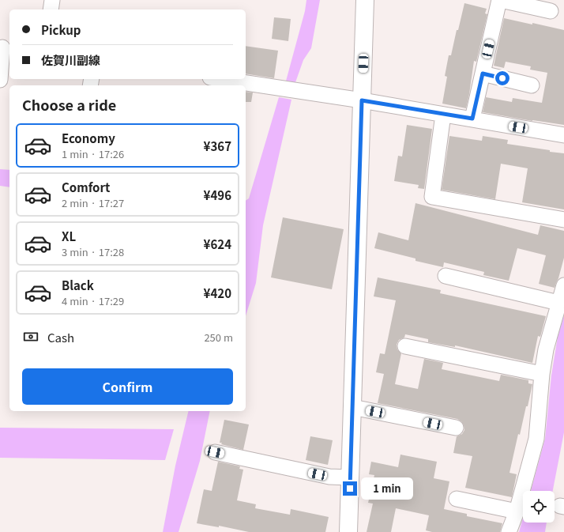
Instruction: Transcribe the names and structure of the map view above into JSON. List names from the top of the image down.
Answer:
{
  "page": {
    "banner": ["Pickup", "佐賀川副線"],
    "heading": "Choose a ride",
    "list": [
      {
        "name": "Economy",
        "note": "1 min · 17:26",
        "value": "¥367"
      },
      {
        "name": "Comfort",
        "note": "2 min · 17:27",
        "value": "¥496"
      },
      {
        "name": "XL",
        "note": "3 min · 17:28",
        "value": "¥624"
      },
      {
        "name": "Black",
        "note": "4 min · 17:29",
        "value": "¥420"
      }
    ],
    "pay": ["Cash", "250 m"],
    "buttons": "Confirm",
    "bubble": "1 min"
  }
}
